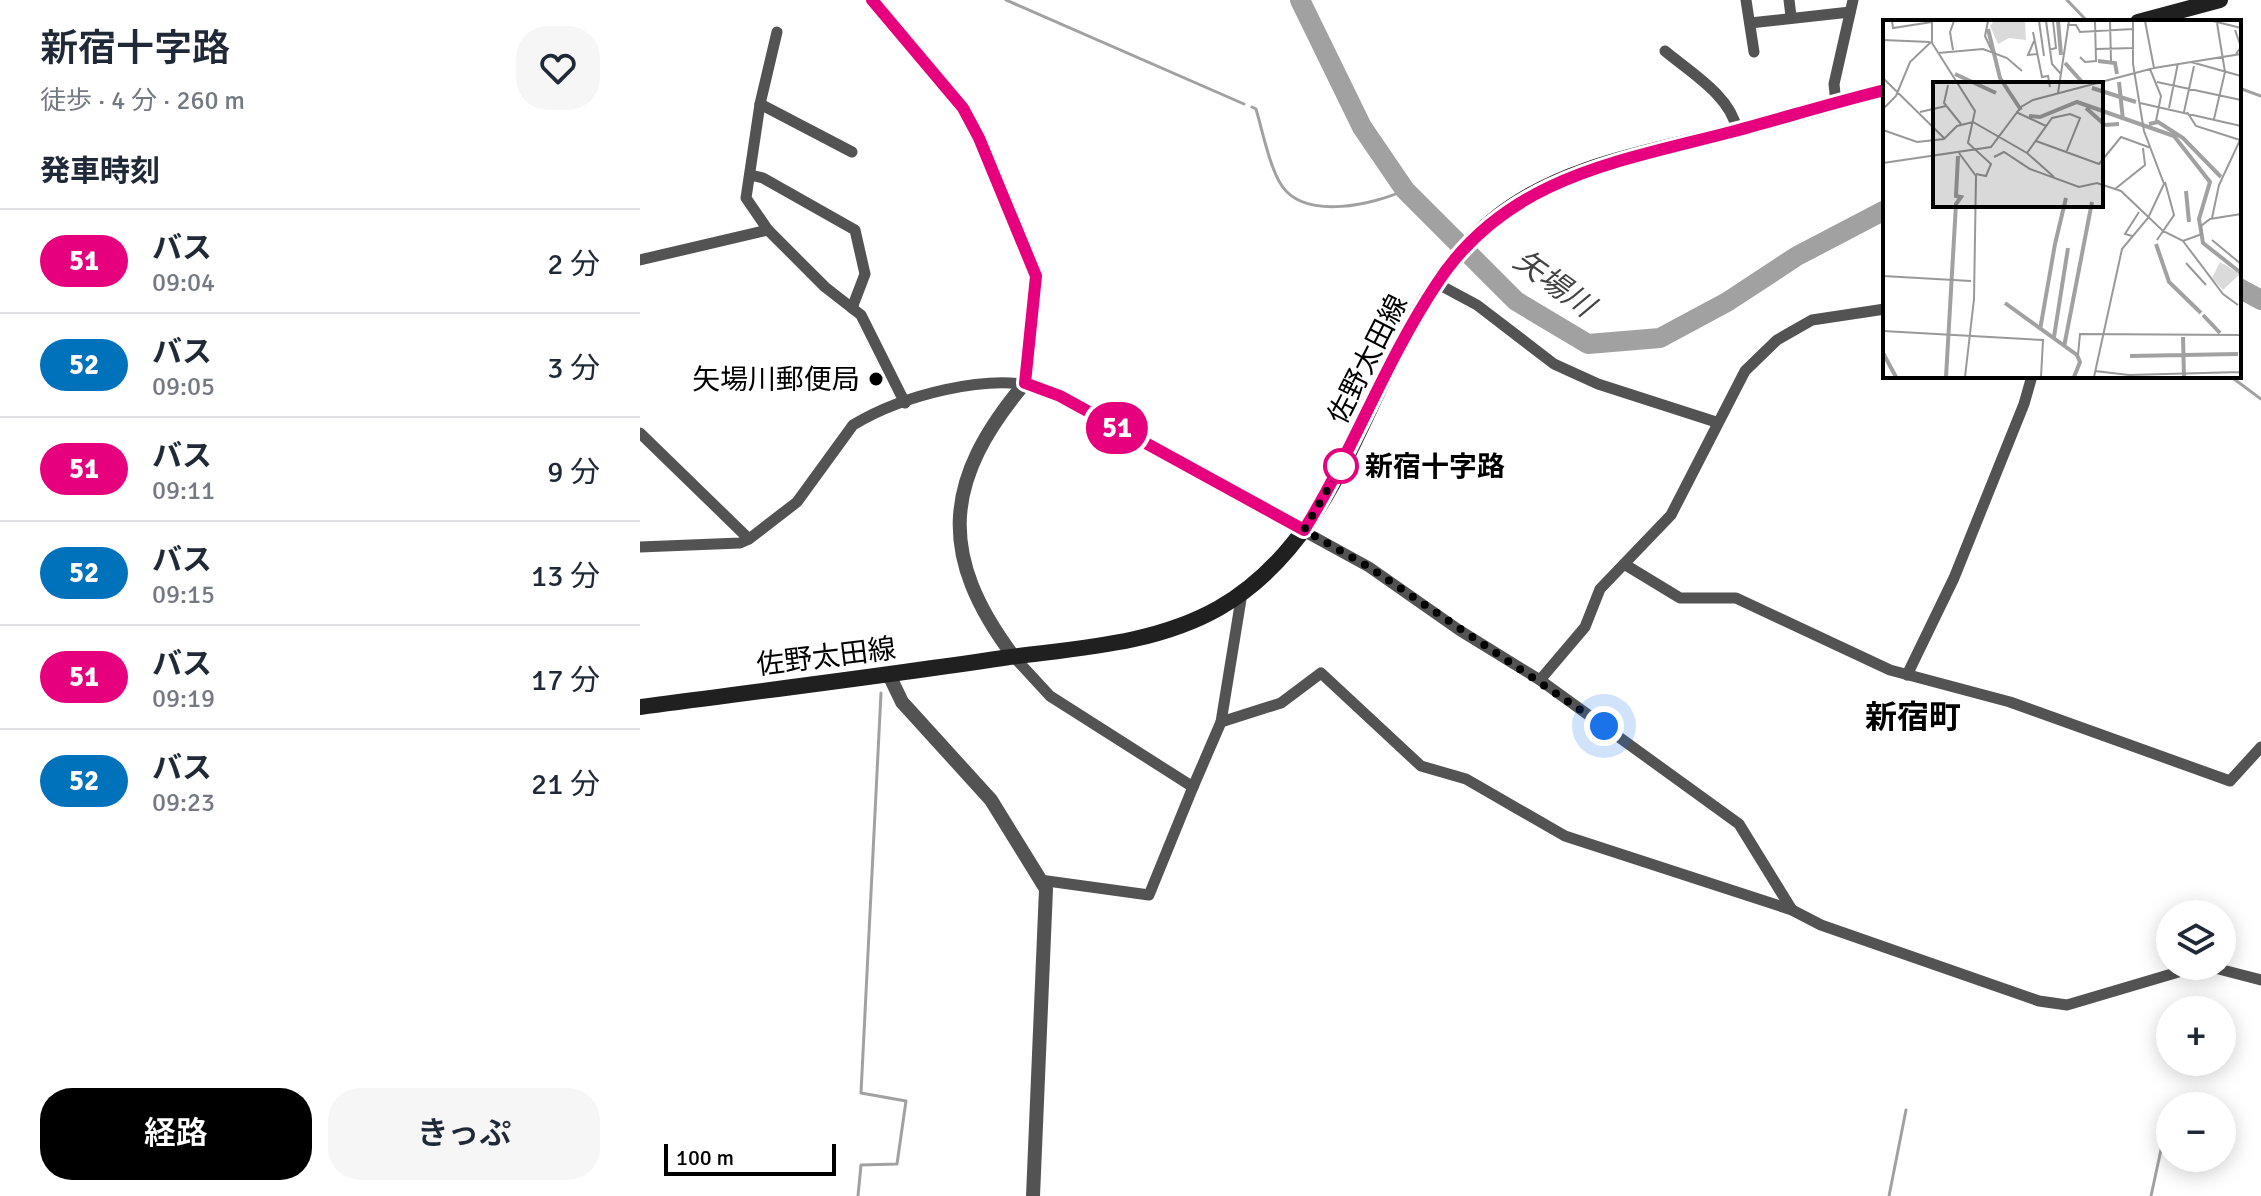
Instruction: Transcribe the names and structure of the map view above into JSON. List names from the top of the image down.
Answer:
{
  "streets": {
    "main road": ["佐野太田線"]
  },
  "districts": ["新宿町"],
  "water": ["矢場川"],
  "places": ["矢場川郵便局", "新宿十字路"],
  "lines": ["bus line 51"],
  "scale_bar": "100 m",
  "page": {
    "heading": [
      ["新宿十字路", "徒歩 · 4 分 · 260 m"],
      "発車時刻"
    ],
    "on_map": "51",
    "list": [
      {
        "mark": "51",
        "name": "バス",
        "note": "09:04",
        "value": "2 分"
      },
      {
        "mark": "52",
        "name": "バス",
        "note": "09:05",
        "value": "3 分"
      },
      {
        "mark": "51",
        "name": "バス",
        "note": "09:11",
        "value": "9 分"
      },
      {
        "mark": "52",
        "name": "バス",
        "note": "09:15",
        "value": "13 分"
      },
      {
        "mark": "51",
        "name": "バス",
        "note": "09:19",
        "value": "17 分"
      },
      {
        "mark": "52",
        "name": "バス",
        "note": "09:23",
        "value": "21 分"
      }
    ],
    "map_buttons": ["+", "−"],
    "buttons": ["経路", "きっぷ"],
    "scale": "100 m"
  }
}
